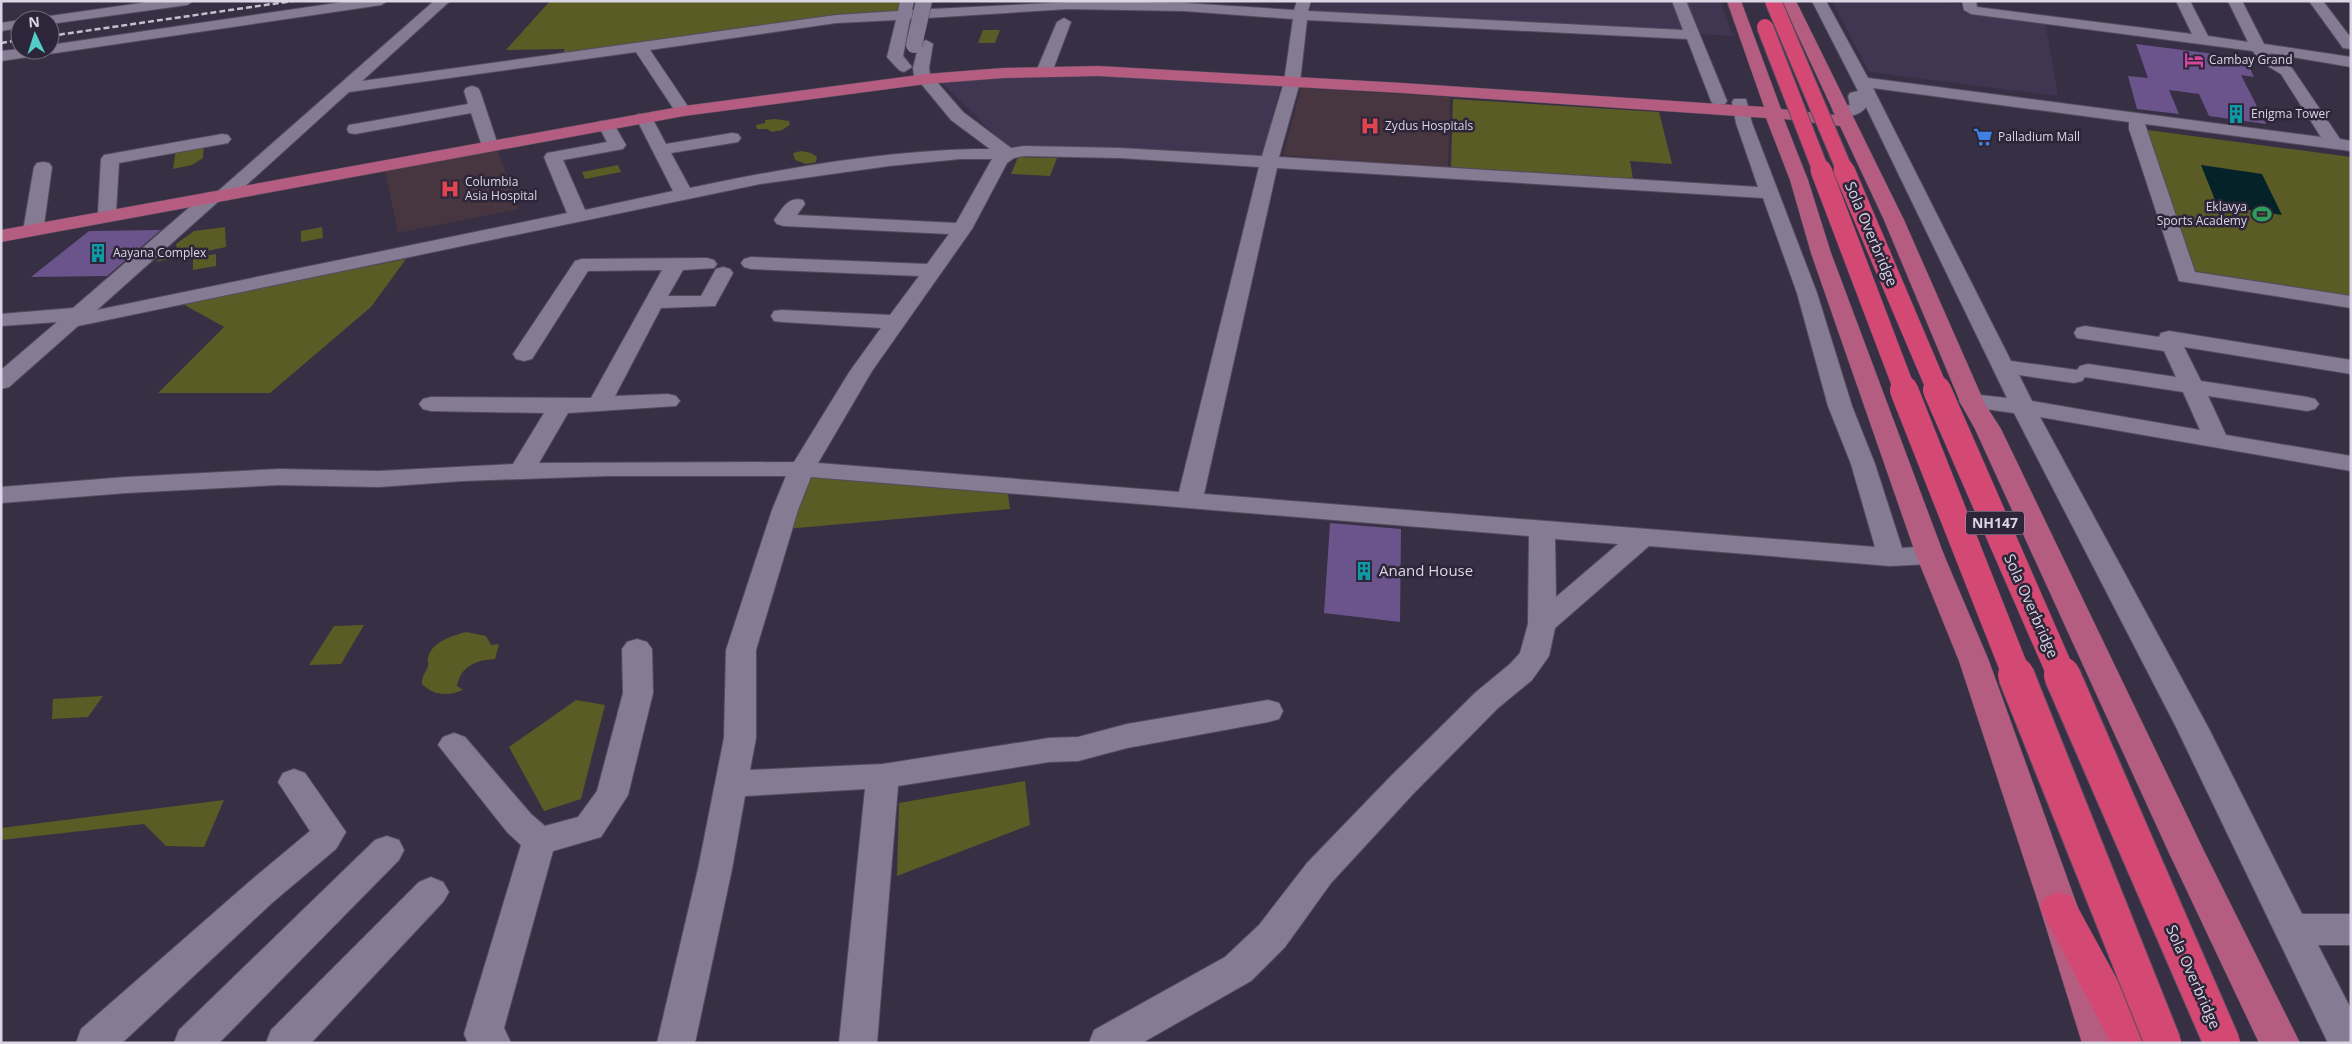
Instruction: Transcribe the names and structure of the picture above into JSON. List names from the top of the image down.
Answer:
{
  "streets": {
    "highway": ["Sola Overbridge", "NH147"]
  },
  "places": {
    "hotel": ["Cambay Grand"],
    "building": ["Enigma Tower", "Aayana Complex", "Anand House"],
    "hospital": ["Zydus Hospitals", "Columbia Asia Hospital"],
    "supermarket": ["Palladium Mall"],
    "sports": ["Eklavya Sports Academy"]
  },
  "north": "top"
}
